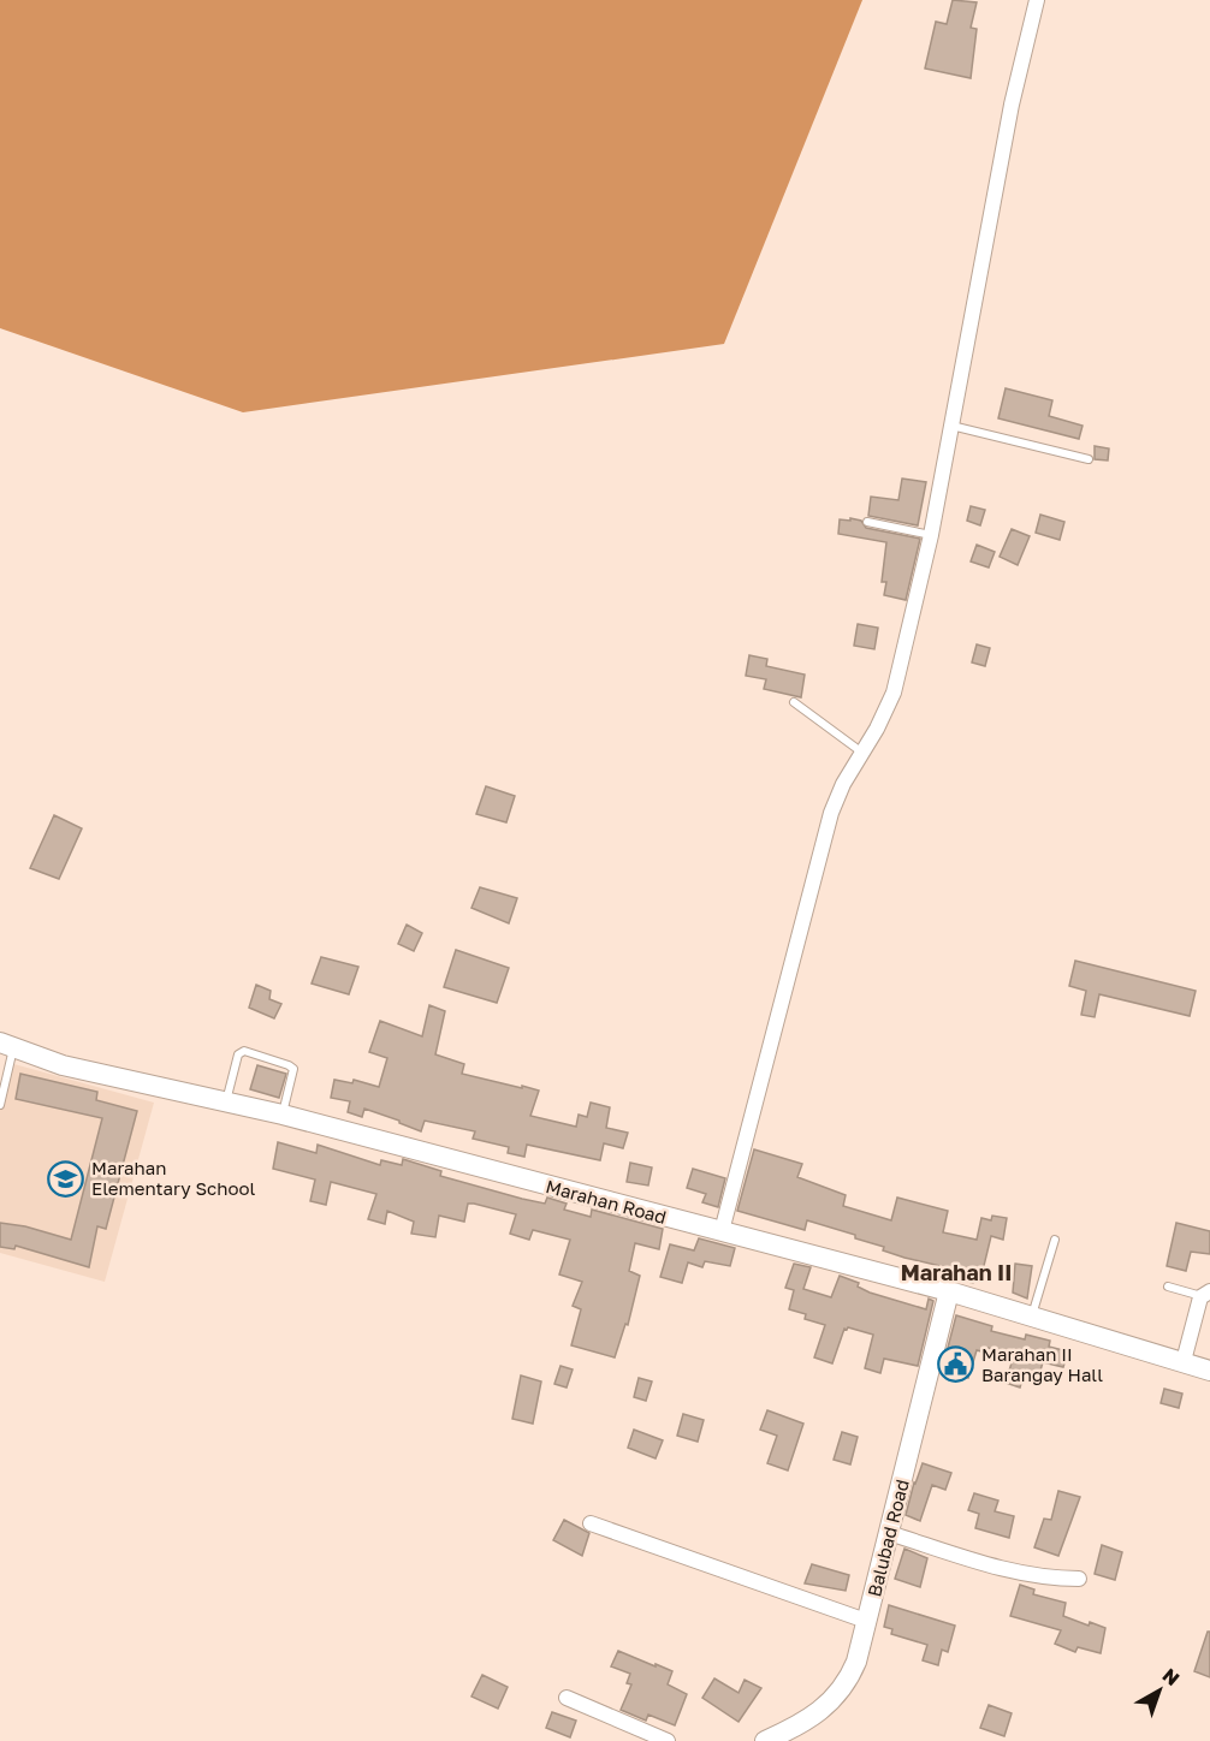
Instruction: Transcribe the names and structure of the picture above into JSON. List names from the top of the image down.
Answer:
{
  "streets": {
    "main road": ["Marahan Road", "Balubad Road"]
  },
  "crossings": [
    ["Marahan Road", "Balubad Road"]
  ],
  "districts": ["Marahan II"],
  "places": {
    "school or university": ["Marahan Elementary School"],
    "public building": ["Marahan II Barangay Hall"]
  },
  "north": "top right"
}
